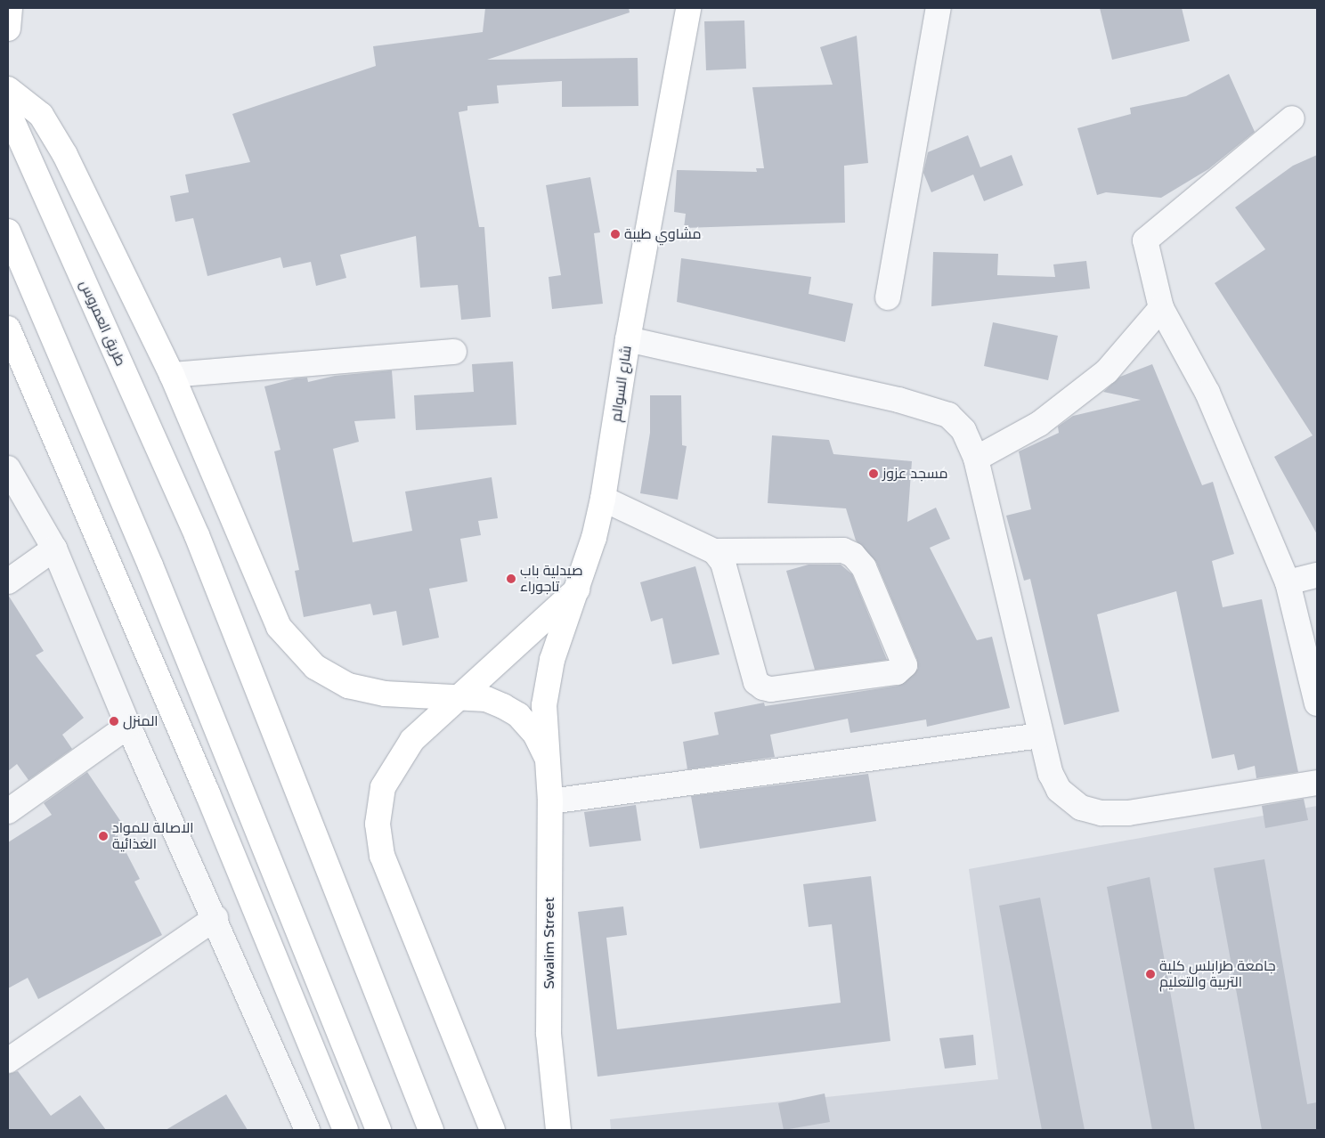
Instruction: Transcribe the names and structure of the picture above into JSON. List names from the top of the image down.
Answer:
{
  "streets": {
    "main road": ["طريق العمروس", "شارع السوالم", "Swalim Street"]
  },
  "crossings": [
    ["شارع السوالم", "Swalim Street"]
  ],
  "places": [
    "مشاوي طيبة",
    "مسجد عزوز",
    "صيدلية باب تاجوراء",
    "المنزل",
    "الاصالة للمواد الغذائية",
    "جامعة طرابلس كلية التربية والتعليم"
  ]
}
